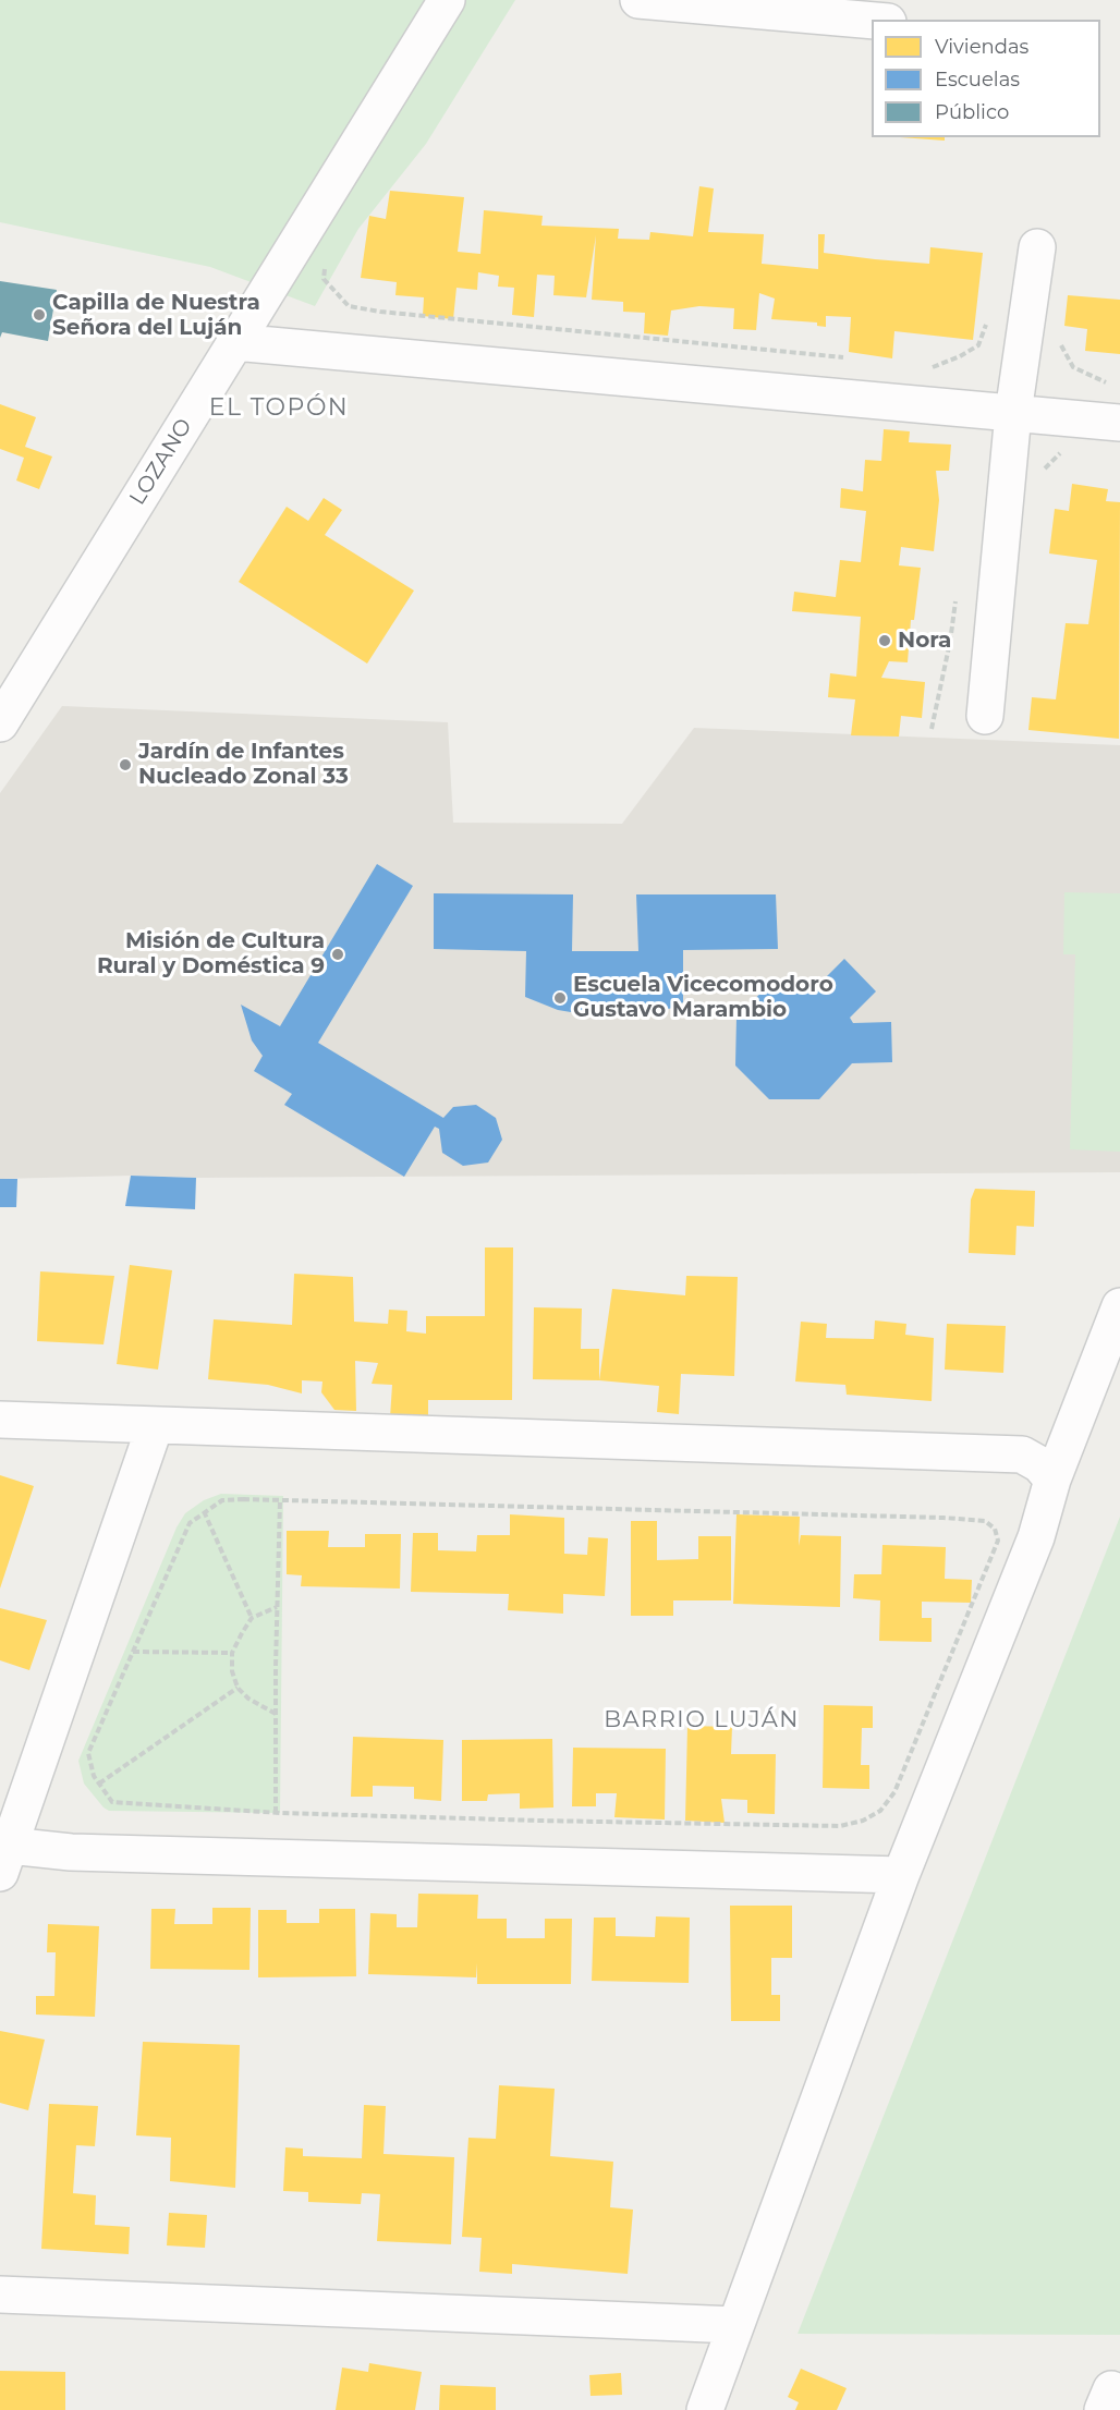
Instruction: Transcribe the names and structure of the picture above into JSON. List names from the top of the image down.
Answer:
{
  "streets": {
    "street": ["LOZANO"]
  },
  "districts": ["EL TOPÓN", "BARRIO LUJÁN"],
  "places": [
    "Capilla de Nuestra Señora del Luján",
    "Nora",
    "Jardín de Infantes Nucleado Zonal 33",
    "Misión de Cultura Rural y Doméstica 9",
    "Escuela Vicecomodoro Gustavo Marambio"
  ],
  "legend": ["Viviendas", "Escuelas", "Público"]
}
